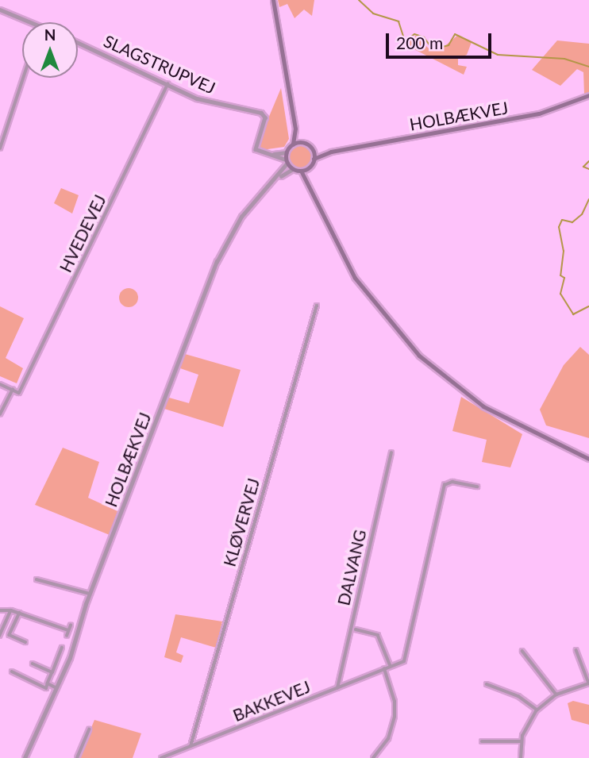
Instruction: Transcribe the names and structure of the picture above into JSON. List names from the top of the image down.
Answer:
{
  "streets": {
    "main road": ["HOLBÆKVEJ"],
    "street": [
      "SLAGSTRUPVEJ",
      "HVEDEVEJ",
      "KLØVERVEJ",
      "DALVANG",
      "BAKKEVEJ"
    ]
  },
  "crossings": [
    ["SLAGSTRUPVEJ", "HVEDEVEJ"],
    ["KLØVERVEJ", "BAKKEVEJ"],
    ["DALVANG", "BAKKEVEJ"]
  ],
  "scale_bar": "200 m",
  "north": "top"
}
